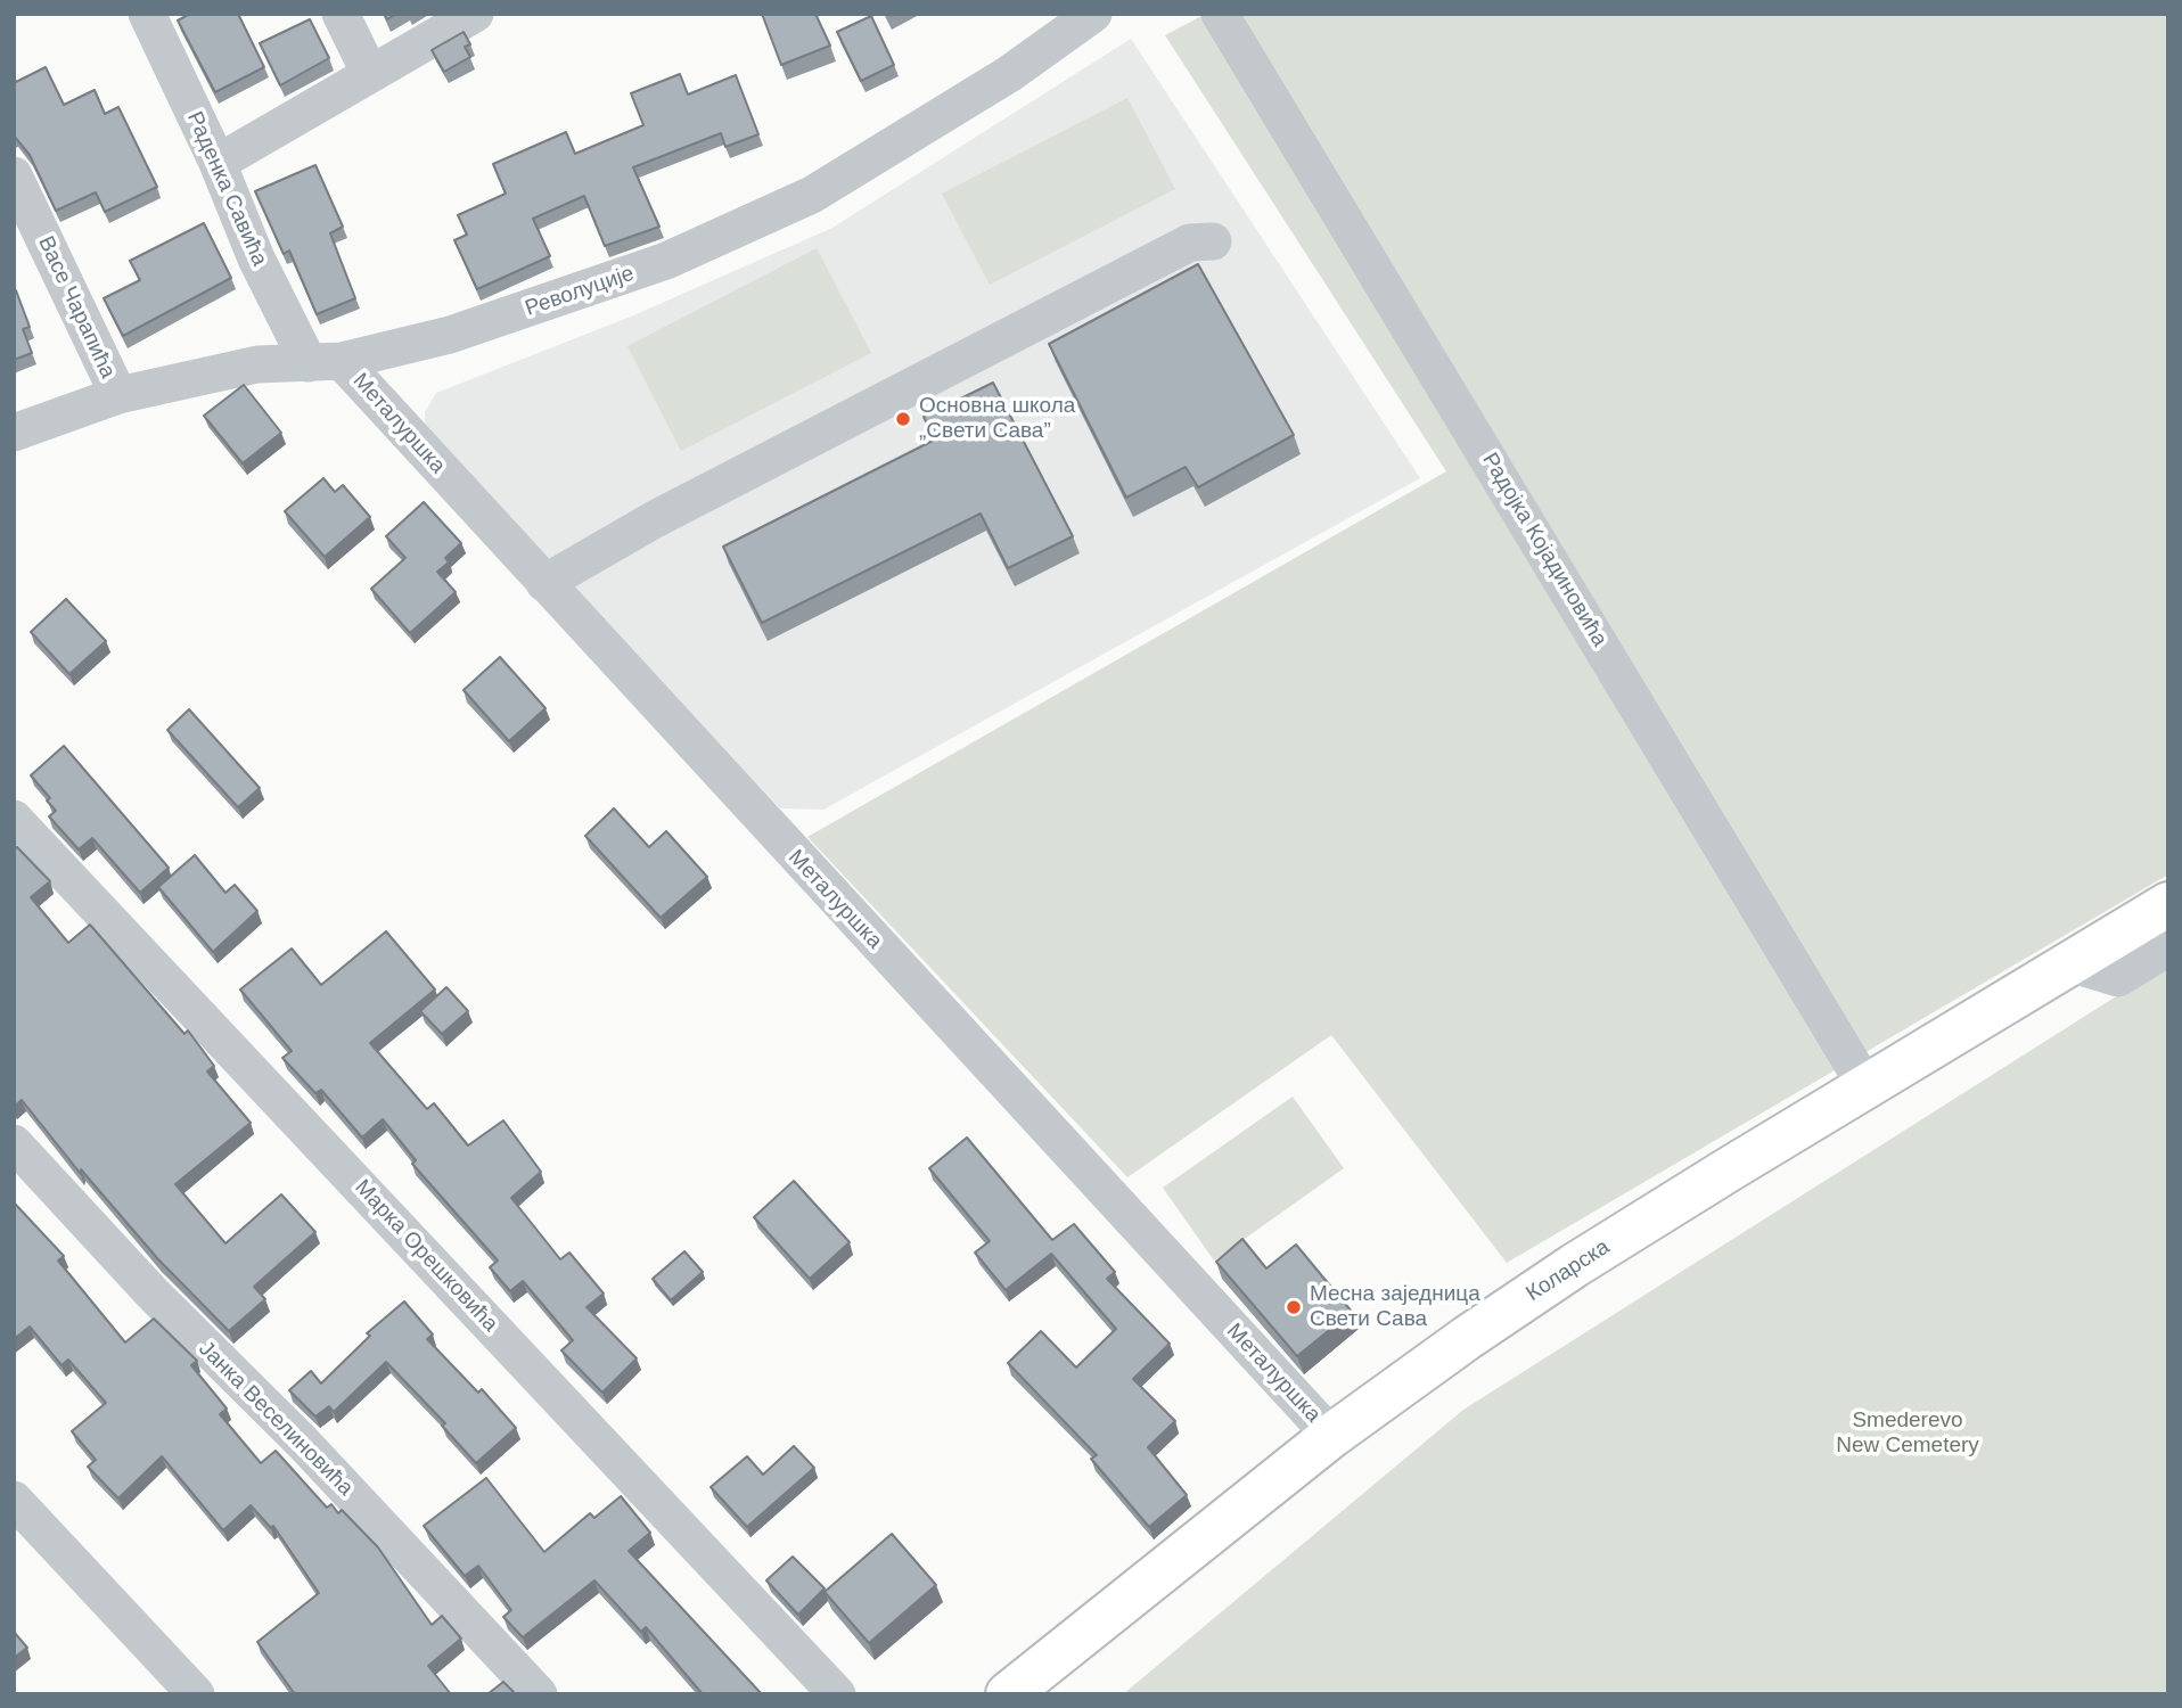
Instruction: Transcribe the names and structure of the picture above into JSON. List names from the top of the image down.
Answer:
{
  "streets": {
    "main road": ["Коларска"],
    "street": [
      "Раденка Савића",
      "Револуције",
      "Васе Чарапића",
      "Металуршка",
      "Радојка Којадиновића",
      "Марка Орешковића",
      "Јанка Веселиновића"
    ]
  },
  "crossings": [
    ["Раденка Савића", "Револуције"],
    ["Раденка Савића", "Металуршка"],
    ["Револуције", "Васе Чарапића"],
    ["Револуције", "Металуршка"],
    ["Металуршка", "Коларска"],
    ["Радојка Којадиновића", "Коларска"]
  ],
  "parks": ["Smederevo New Cemetery"],
  "places": ["Основна школа „Свети Сава”", "Месна заједница Свети Сава"]
}
